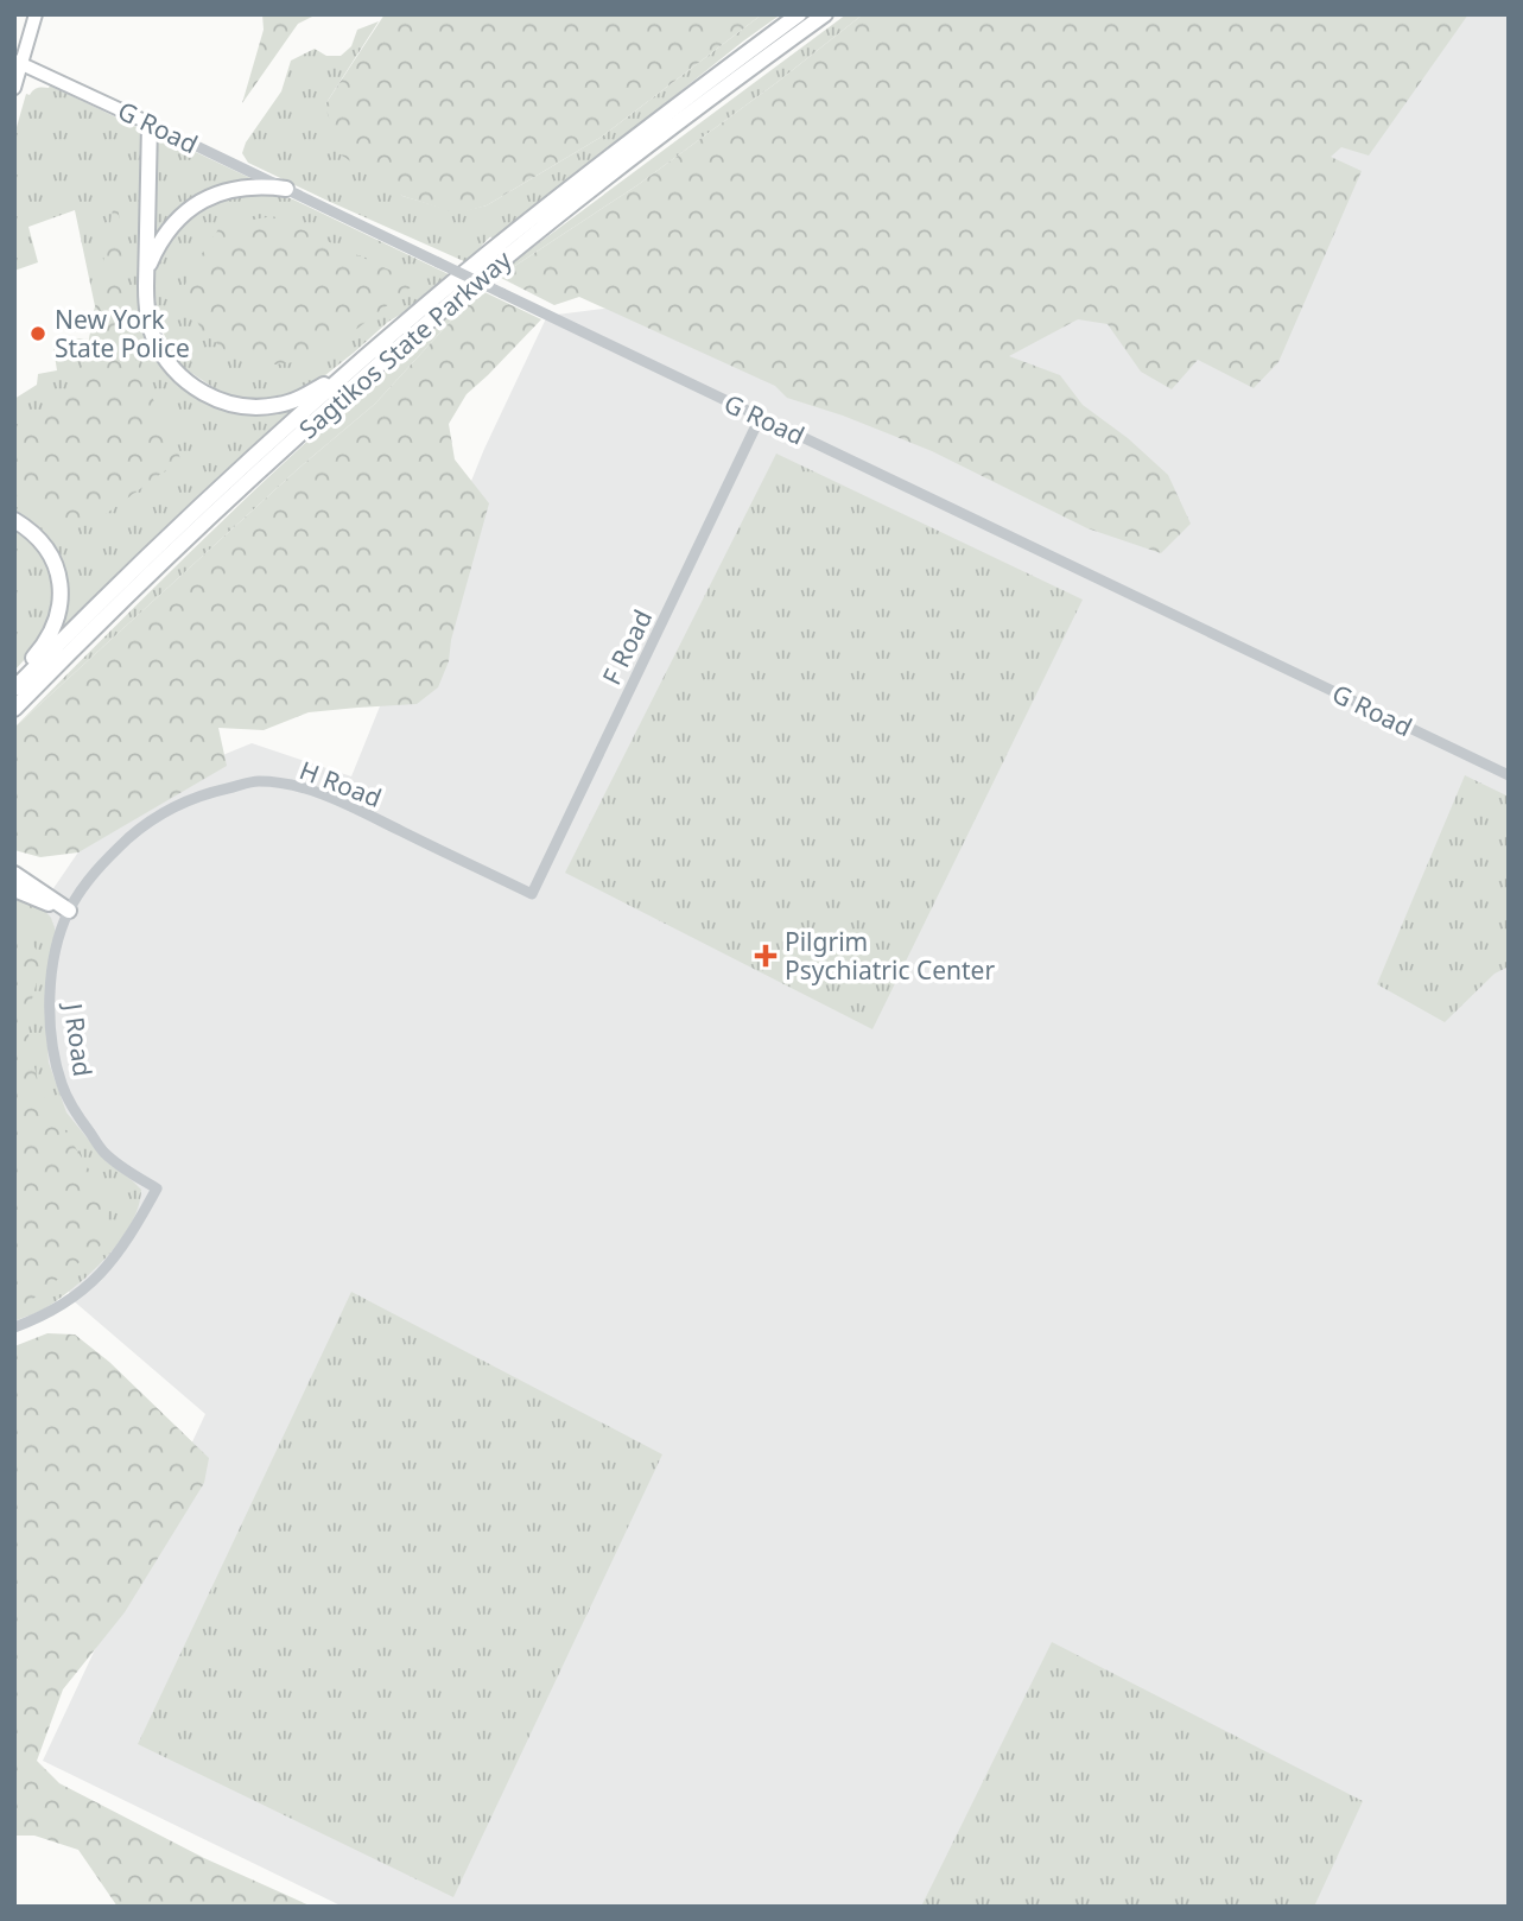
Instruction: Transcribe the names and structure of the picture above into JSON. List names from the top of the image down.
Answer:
{
  "streets": {
    "highway": ["Sagtikos State Parkway"],
    "main road": ["G Road"],
    "street": ["F Road", "H Road", "J Road"]
  },
  "crossings": [
    ["G Road", "F Road"],
    ["F Road", "H Road"],
    ["H Road", "J Road"]
  ],
  "places": {
    "other": ["New York State Police"],
    "health": ["Pilgrim Psychiatric Center"]
  }
}
